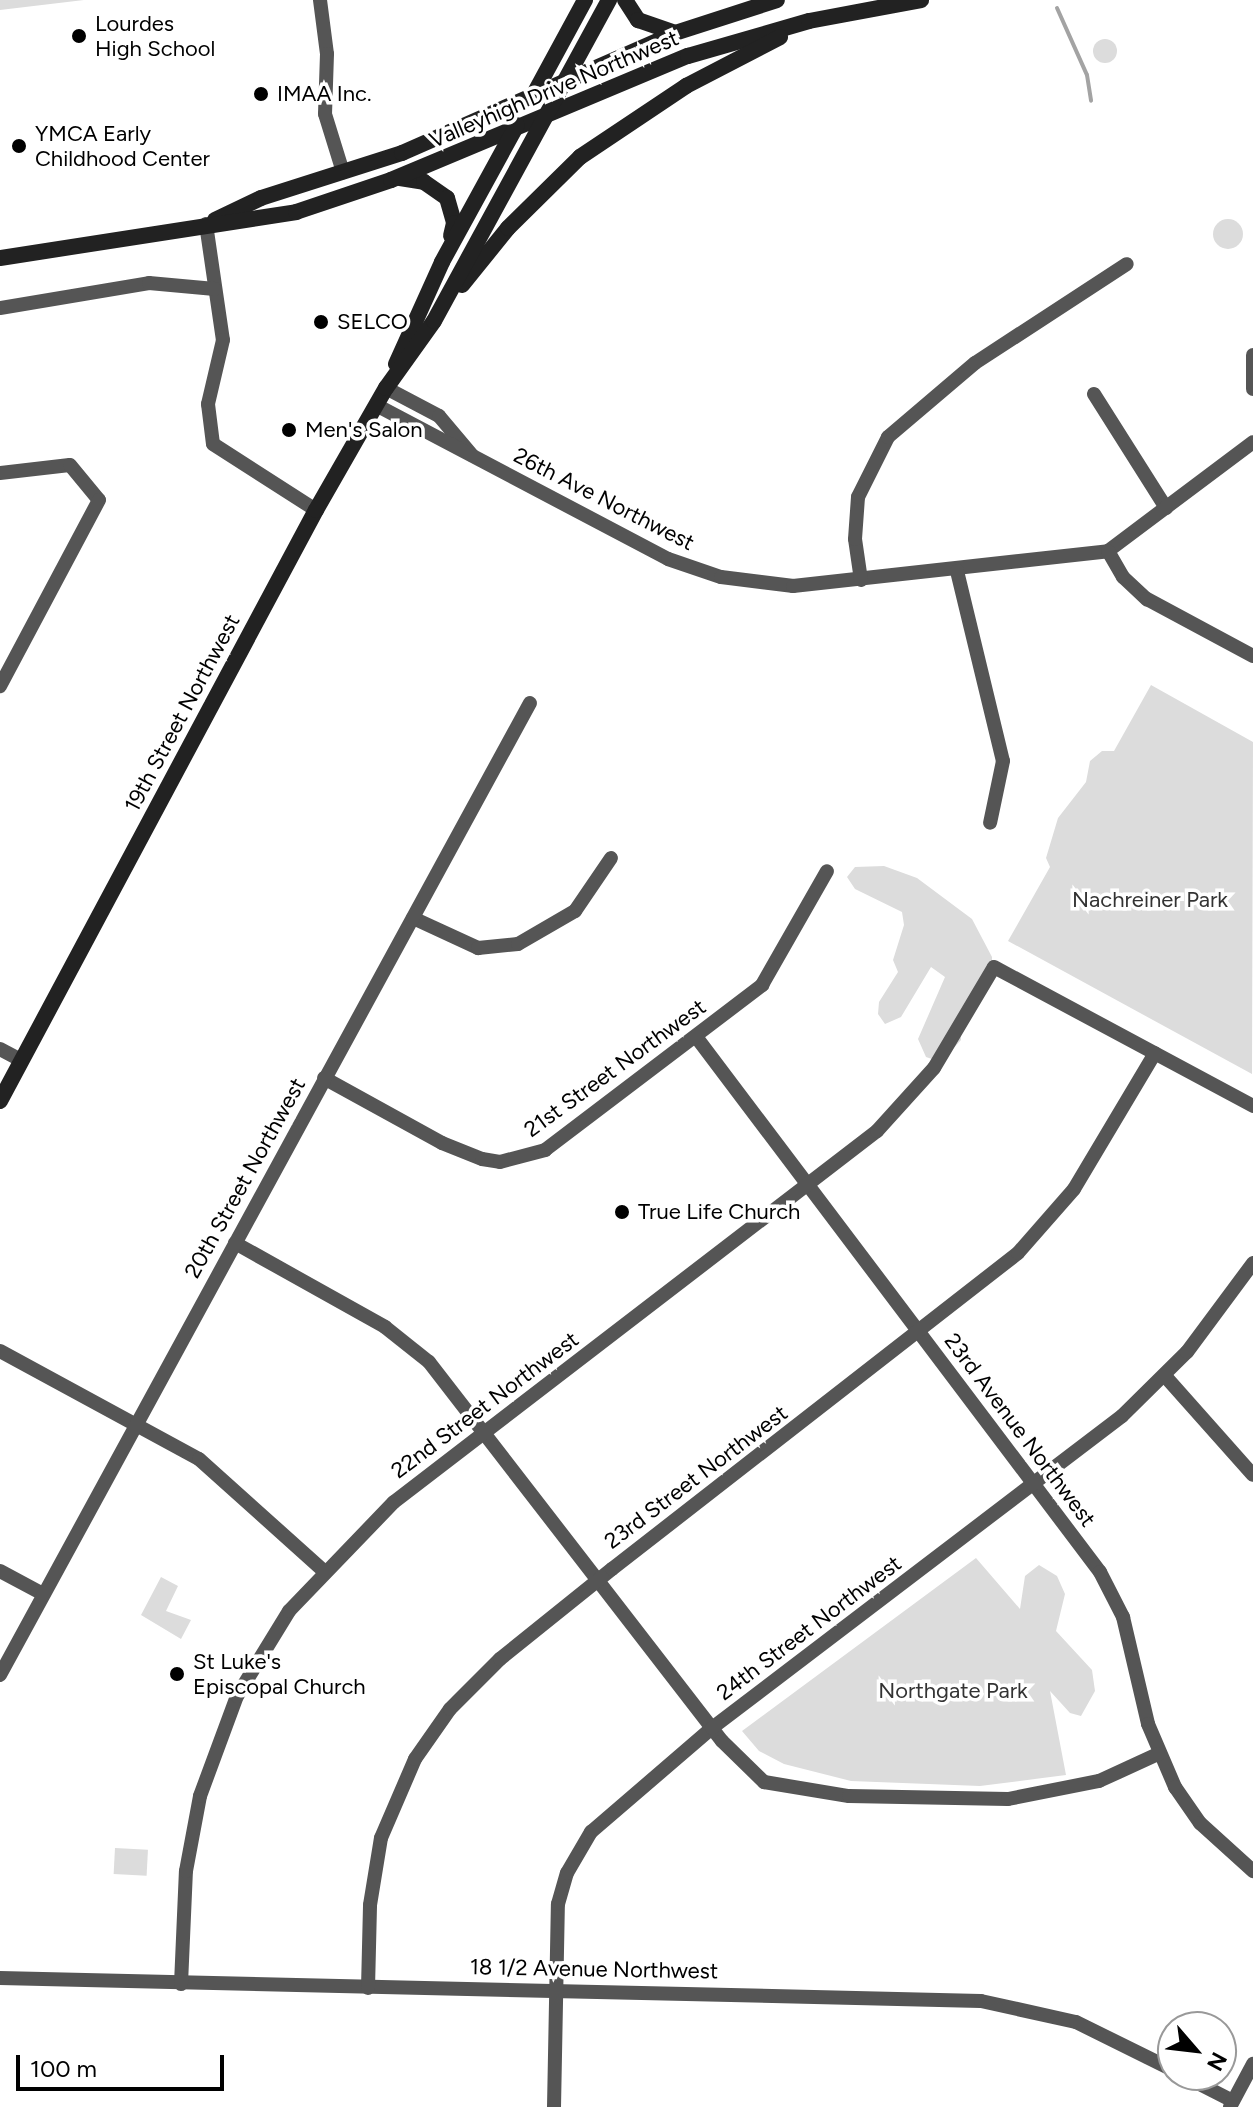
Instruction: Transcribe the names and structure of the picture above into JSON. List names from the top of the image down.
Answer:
{
  "streets": {
    "main road": ["Valleyhigh Drive Northwest", "19th Street Northwest"],
    "street": [
      "26th Ave Northwest",
      "21st Street Northwest",
      "20th Street Northwest",
      "22nd Street Northwest",
      "23rd Avenue Northwest",
      "23rd Street Northwest",
      "24th Street Northwest",
      "18 1/2 Avenue Northwest"
    ]
  },
  "crossings": [
    ["Valleyhigh Drive Northwest", "19th Street Northwest"],
    ["26th Ave Northwest", "19th Street Northwest"],
    ["21st Street Northwest", "20th Street Northwest"],
    ["21st Street Northwest", "23rd Avenue Northwest"],
    ["22nd Street Northwest", "23rd Avenue Northwest"],
    ["22nd Street Northwest", "23rd Street Northwest"],
    ["22nd Street Northwest", "18 1/2 Avenue Northwest"],
    ["23rd Avenue Northwest", "23rd Street Northwest"],
    ["23rd Avenue Northwest", "24th Street Northwest"],
    ["23rd Street Northwest", "18 1/2 Avenue Northwest"],
    ["24th Street Northwest", "18 1/2 Avenue Northwest"]
  ],
  "parks": ["Nachreiner Park", "Northgate Park"],
  "places": [
    "Lourdes High School",
    "IMAA Inc.",
    "YMCA Early Childhood Center",
    "SELCO",
    "Men's Salon",
    "True Life Church",
    "St Luke's Episcopal Church"
  ],
  "scale_bar": "100 m",
  "north": "bottom right"
}
